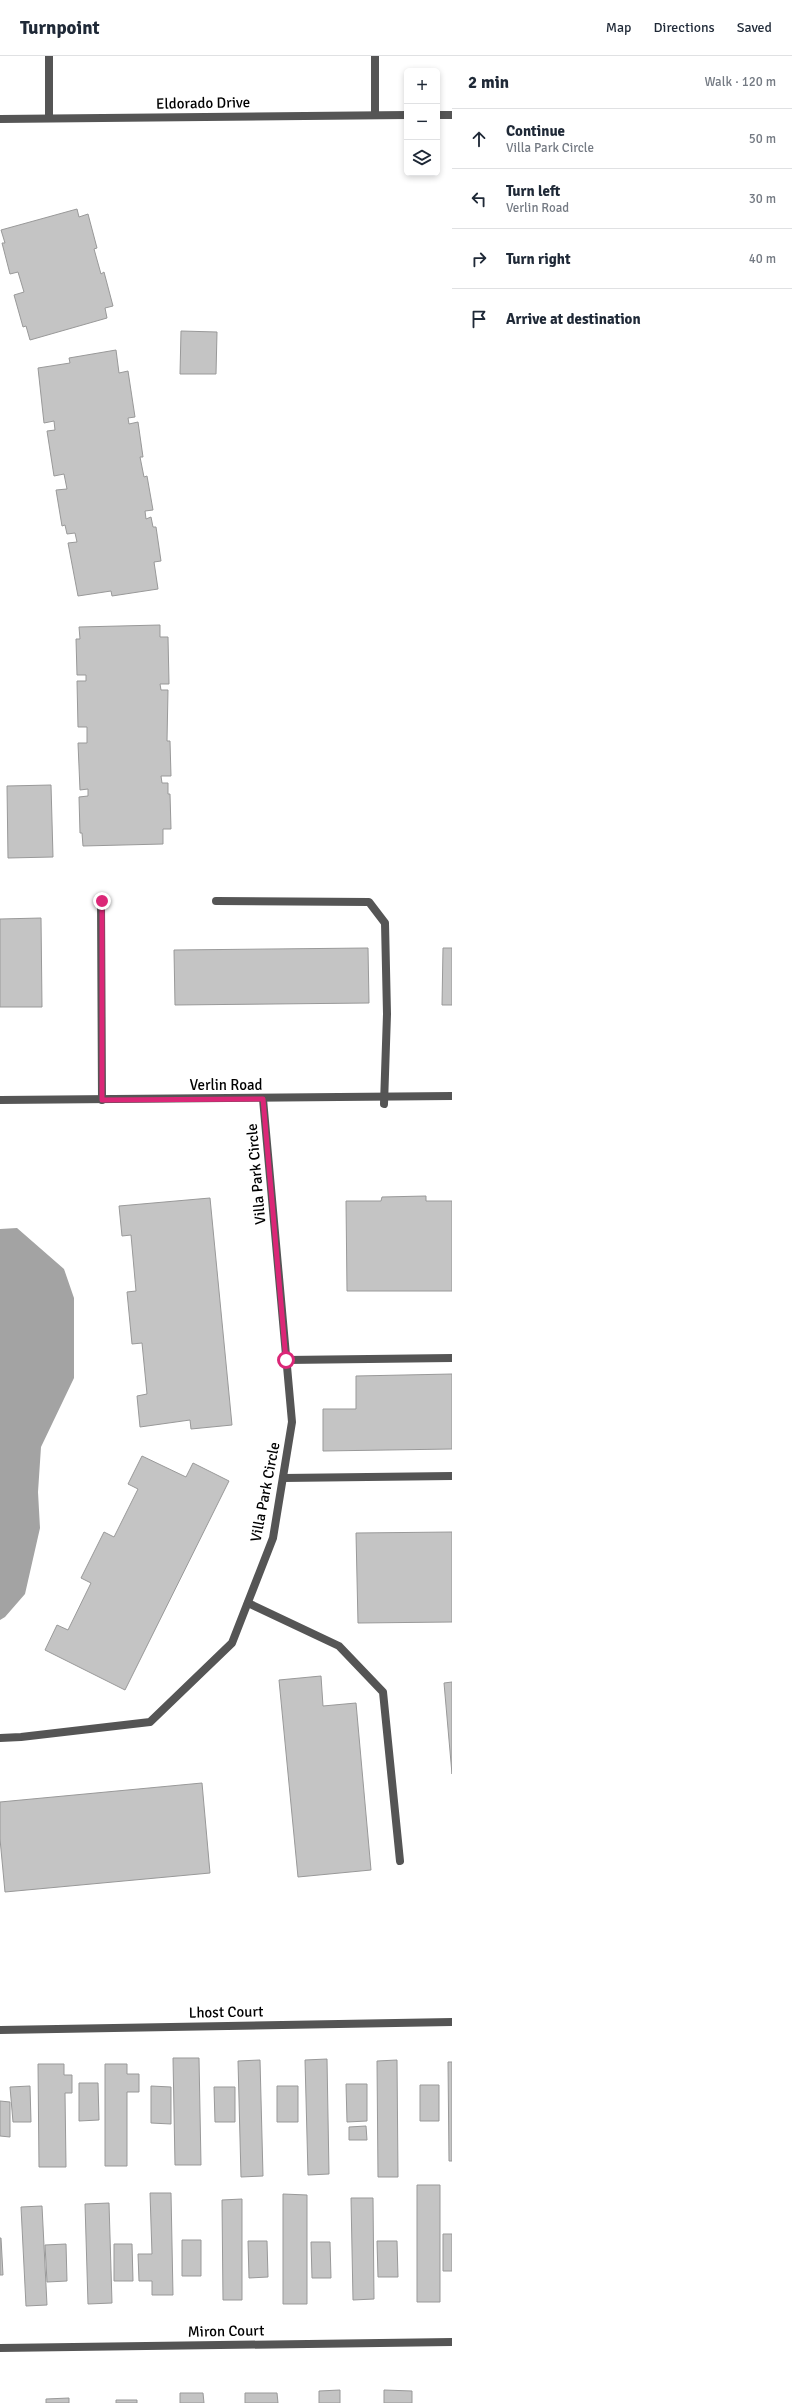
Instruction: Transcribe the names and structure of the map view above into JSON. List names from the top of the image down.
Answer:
{
  "streets": {
    "street": [
      "Eldorado Drive",
      "Verlin Road",
      "Villa Park Circle",
      "Lhost Court",
      "Miron Court"
    ]
  },
  "crossings": [
    ["Verlin Road", "Villa Park Circle"]
  ],
  "page": {
    "header": "Turnpoint",
    "nav": ["Map", "Directions", "Saved"],
    "heading": ["2 min", "Walk · 120 m"],
    "map_buttons": ["+", "−"],
    "list": [
      ["Continue", "Villa Park Circle", "50 m"],
      ["Turn left", "Verlin Road", "30 m"],
      ["Turn right", "40 m"],
      "Arrive at destination"
    ]
  }
}
